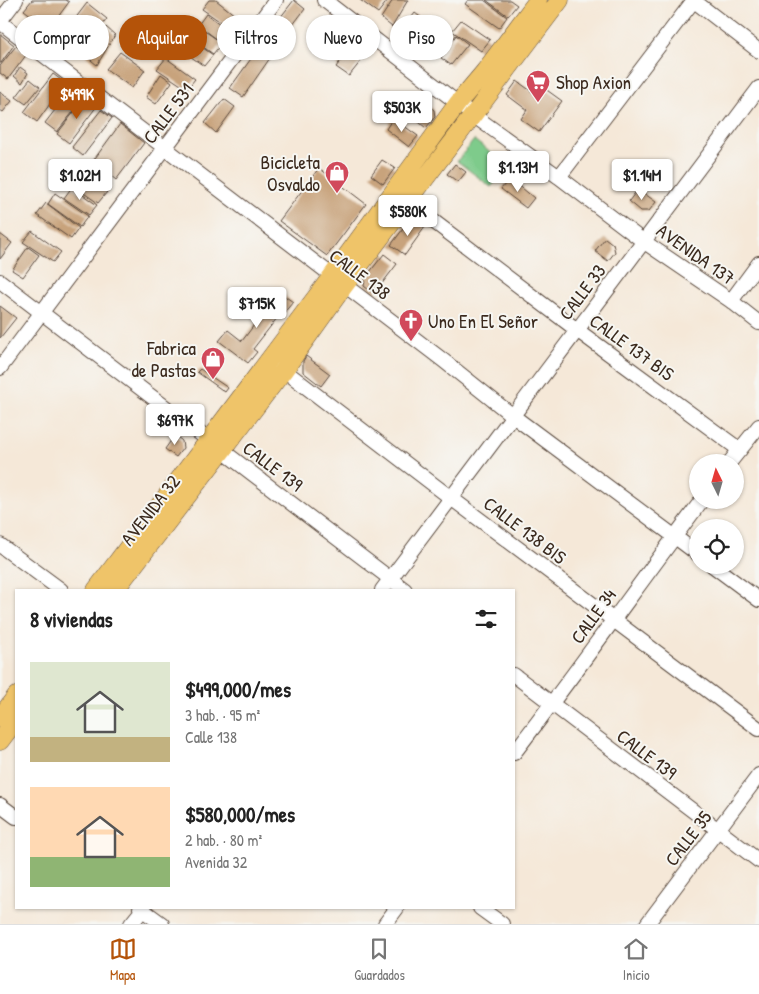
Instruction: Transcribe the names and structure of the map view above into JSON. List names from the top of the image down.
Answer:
{
  "streets": {
    "main road": ["AVENIDA 32"],
    "street": [
      "CALLE 531",
      "AVENIDA 137",
      "CALLE 138",
      "CALLE 33",
      "CALLE 137 BIS",
      "CALLE 139",
      "CALLE 138 BIS",
      "CALLE 34",
      "CALLE 35"
    ]
  },
  "crossings": [
    ["CALLE 531", "CALLE 138"],
    ["CALLE 531", "CALLE 139"],
    ["AVENIDA 137", "CALLE 33"],
    ["AVENIDA 137", "AVENIDA 32"],
    ["CALLE 138", "CALLE 33"],
    ["CALLE 138", "AVENIDA 32"],
    ["CALLE 138", "CALLE 34"],
    ["CALLE 33", "CALLE 137 BIS"],
    ["CALLE 33", "CALLE 139"],
    ["CALLE 33", "CALLE 138 BIS"],
    ["CALLE 137 BIS", "AVENIDA 32"],
    ["CALLE 139", "AVENIDA 32"],
    ["CALLE 139", "CALLE 34"],
    ["CALLE 139", "CALLE 35"],
    ["AVENIDA 32", "CALLE 138 BIS"],
    ["CALLE 138 BIS", "CALLE 34"]
  ],
  "places": {
    "supermarket": ["Shop Axion"],
    "shop": ["Bicicleta Osvaldo", "Fabrica de Pastas"],
    "church": ["Uno En El Señor"]
  },
  "north": "top",
  "page": {
    "chip": [
      "Comprar",
      "Alquilar",
      "Filtros",
      "Nuevo",
      "Piso"
    ],
    "price": [
      "$499K",
      "$503K",
      "$1.13M",
      "$1.02M",
      "$1.14M",
      "$580K",
      "$715K",
      "$697K"
    ],
    "heading": "8 viviendas",
    "list": [
      {
        "name": "$499,000/mes",
        "note": "3 hab. · 95 m² · Calle 138"
      },
      {
        "name": "$580,000/mes",
        "note": "2 hab. · 80 m² · Avenida 32"
      }
    ],
    "tabs": ["Mapa", "Guardados", "Inicio"]
  }
}
